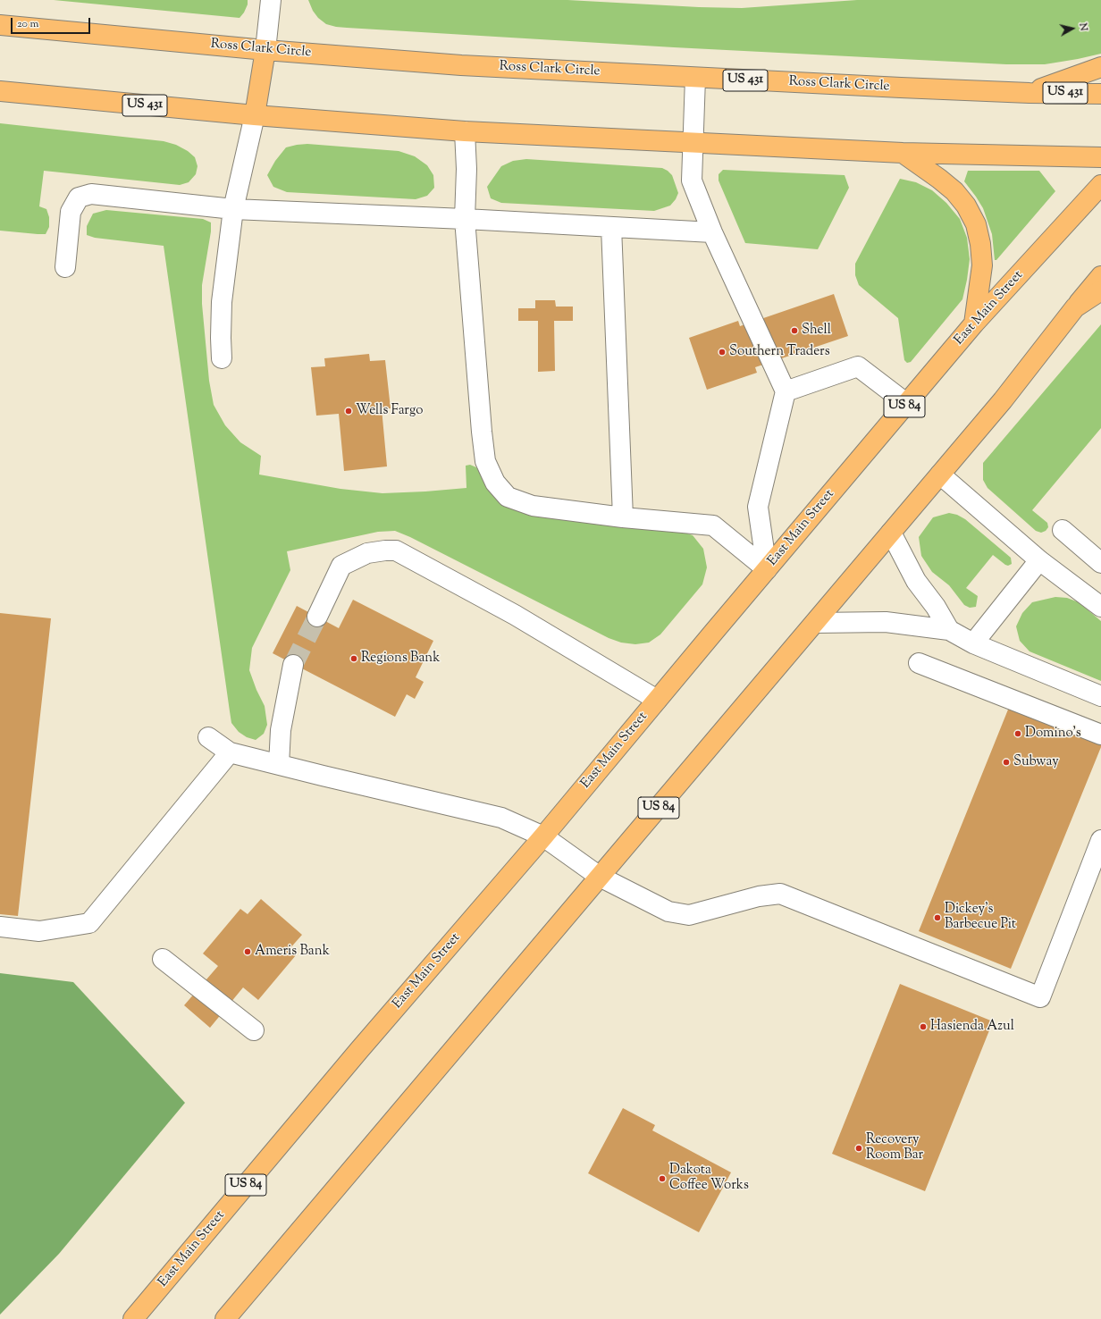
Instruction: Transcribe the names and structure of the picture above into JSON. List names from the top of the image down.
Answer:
{
  "streets": {
    "main road": [
      "Ross Clark Circle",
      "US 431",
      "East Main Street",
      "US 84"
    ]
  },
  "places": [
    "Shell",
    "Southern Traders",
    "Wells Fargo",
    "Regions Bank",
    "Domino's",
    "Subway",
    "Dickey's Barbecue Pit",
    "Ameris Bank",
    "Hasienda Azul",
    "Recovery Room Bar",
    "Dakota Coffee Works"
  ],
  "scale_bar": "20 m",
  "north": "right"
}
